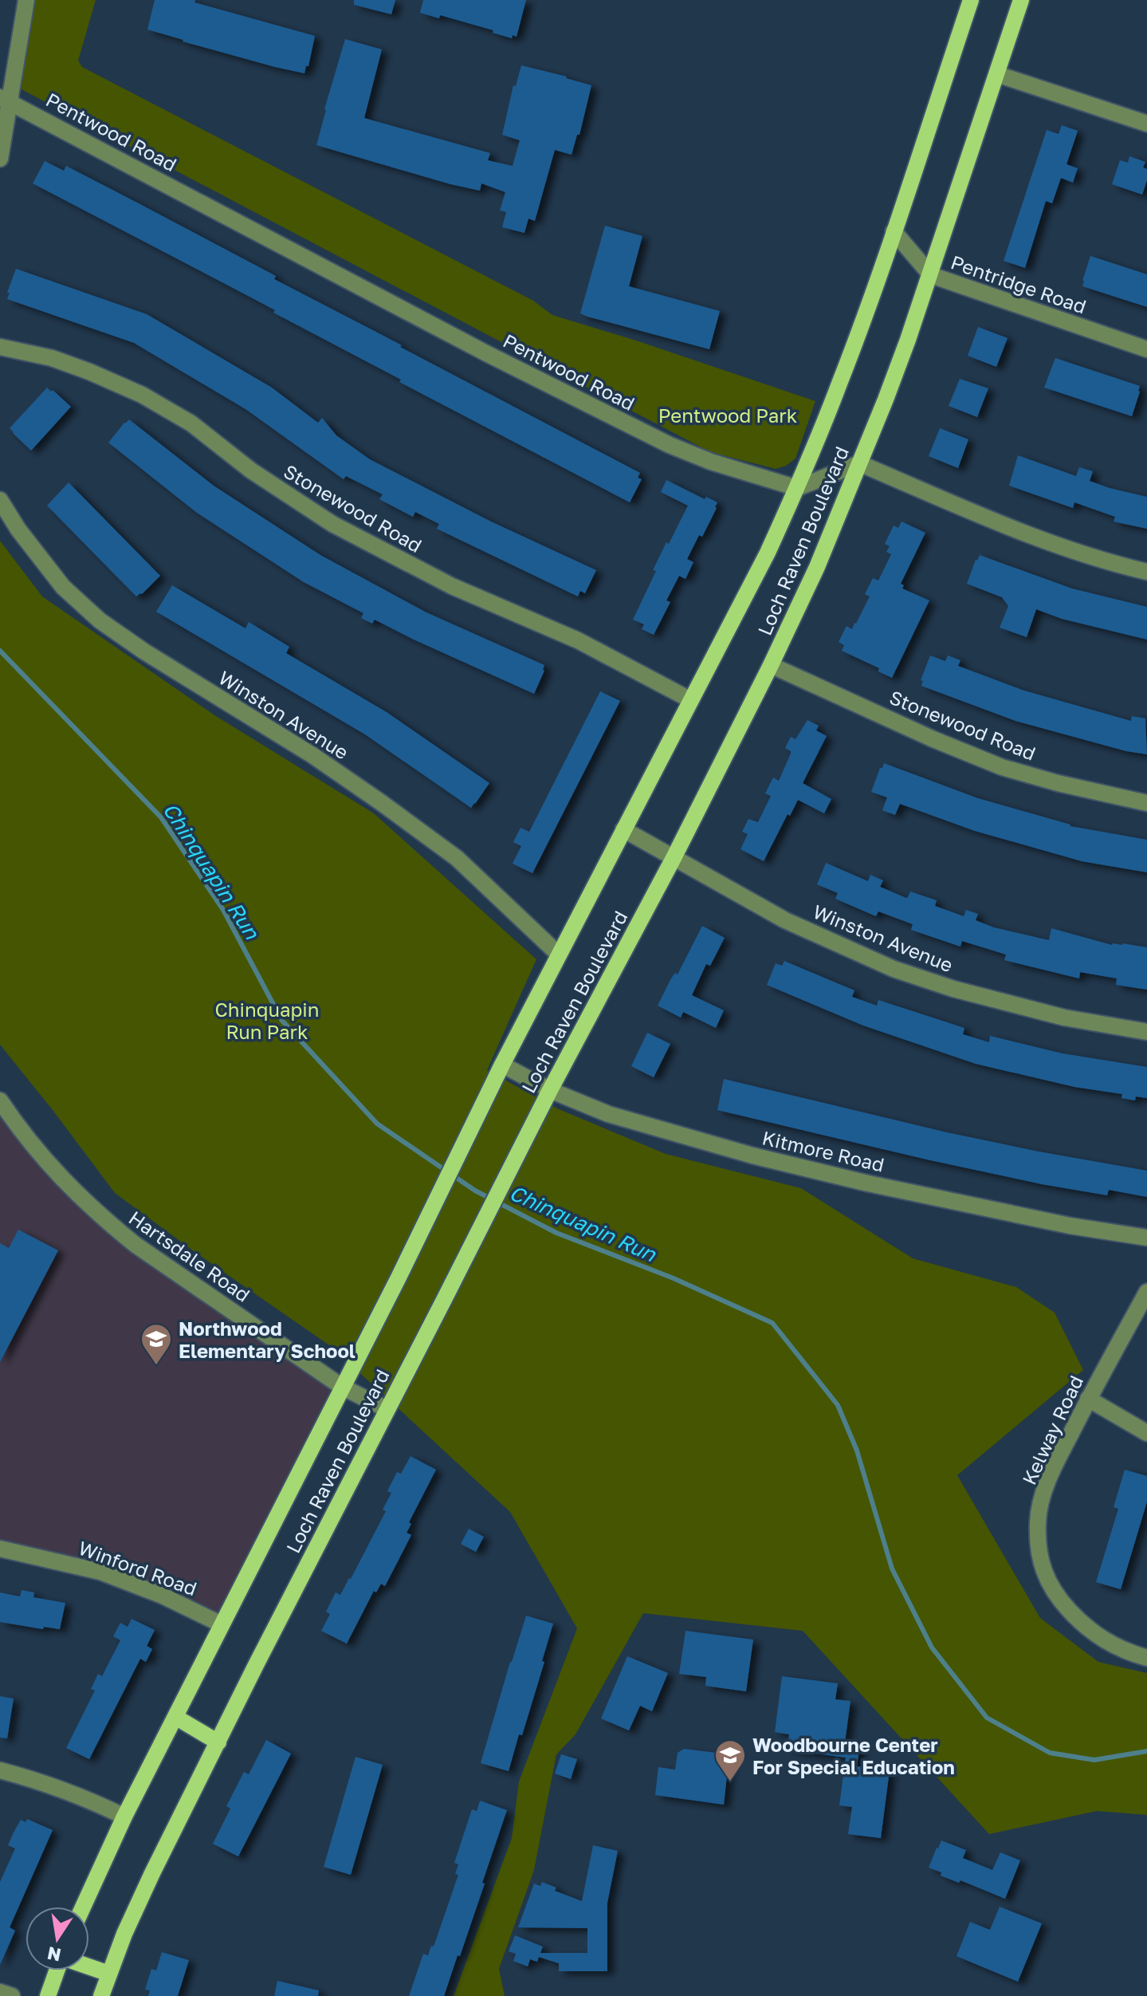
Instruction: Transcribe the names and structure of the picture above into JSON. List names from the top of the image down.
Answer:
{
  "streets": {
    "main road": ["Loch Raven Boulevard"],
    "street": [
      "Pentwood Road",
      "Pentridge Road",
      "Stonewood Road",
      "Winston Avenue",
      "Kitmore Road",
      "Hartsdale Road",
      "Kelway Road",
      "Winford Road"
    ]
  },
  "crossings": [
    ["Pentwood Road", "Loch Raven Boulevard"],
    ["Pentridge Road", "Loch Raven Boulevard"],
    ["Stonewood Road", "Loch Raven Boulevard"],
    ["Loch Raven Boulevard", "Winston Avenue"],
    ["Loch Raven Boulevard", "Kitmore Road"],
    ["Loch Raven Boulevard", "Hartsdale Road"],
    ["Loch Raven Boulevard", "Winford Road"]
  ],
  "water": ["Chinquapin Run"],
  "parks": ["Pentwood Park", "Chinquapin Run Park"],
  "places": {
    "school or university": ["Northwood Elementary School", "Woodbourne Center For Special Education"]
  },
  "north": "bottom"
}
